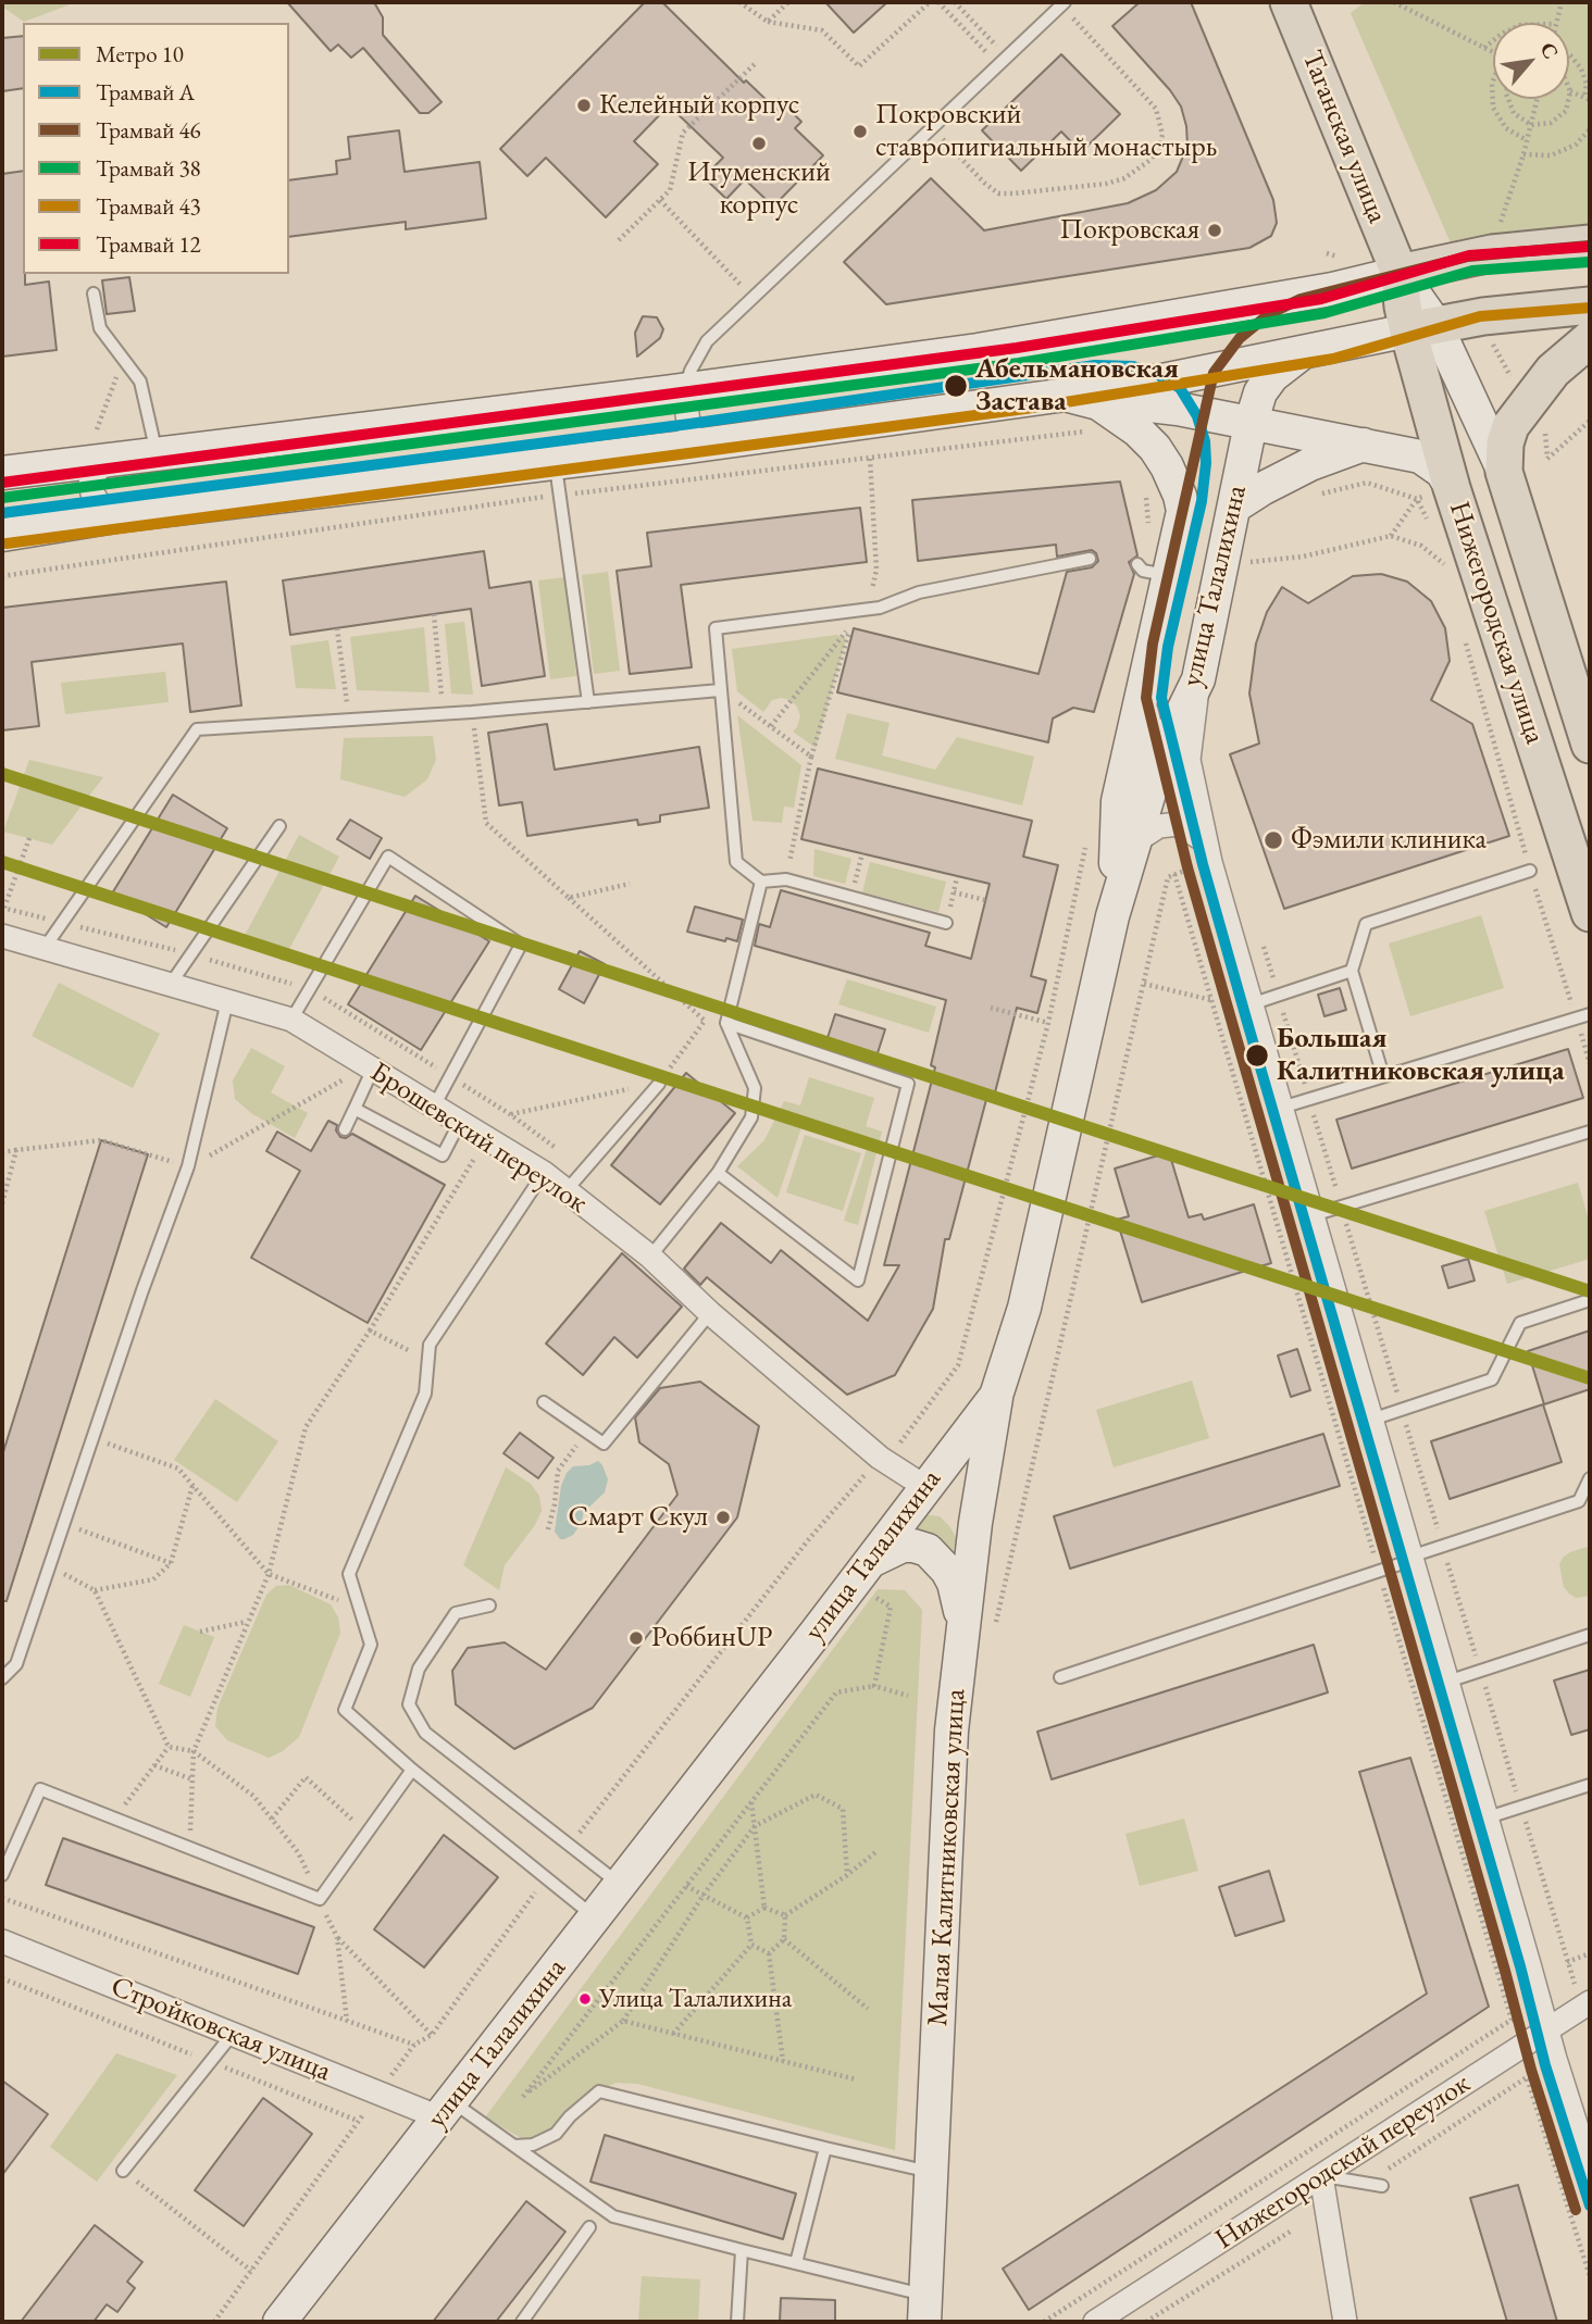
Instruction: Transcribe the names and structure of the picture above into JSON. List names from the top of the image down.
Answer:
{
  "streets": {
    "main road": ["Таганская улица", "Нижегородская улица"],
    "street": [
      "улица Талалихина",
      "Брошевский переулок",
      "Малая Калитниковская улица",
      "Стройковская улица",
      "Нижегородский переулок"
    ]
  },
  "crossings": [
    ["Таганская улица", "Нижегородская улица"],
    ["улица Талалихина", "Брошевский переулок"],
    ["улица Талалихина", "Малая Калитниковская улица"],
    ["улица Талалихина", "Стройковская улица"]
  ],
  "places": [
    "Келейный корпус",
    "Покровский ставропигиальный монастырь",
    "Игуменский корпус",
    "Покровская",
    "Абельмановская Застава",
    "Фэмили клиника",
    "Большая Калитниковская улица",
    "Смарт Скул",
    "РоббинUP",
    "Улица Талалихина"
  ],
  "lines": [
    "tram line 46",
    "tram line 12",
    "tram line 38",
    "tram line 43",
    "tram line А",
    "metro line 10"
  ],
  "legend": [
    "Метро 10",
    "Трамвай А",
    "Трамвай 46",
    "Трамвай 38",
    "Трамвай 43",
    "Трамвай 12"
  ],
  "north": "top right"
}
